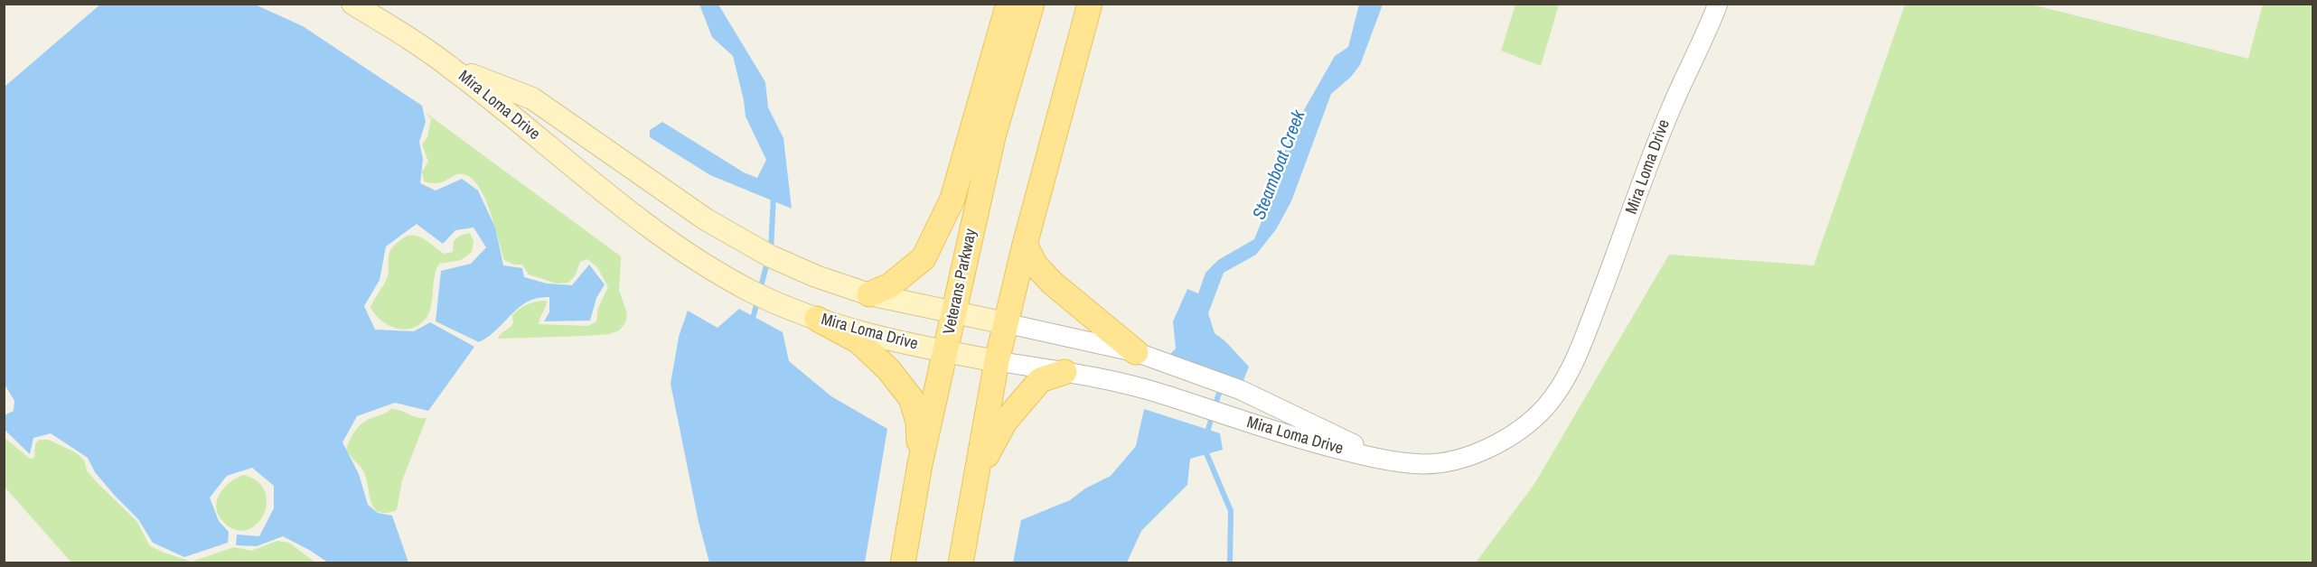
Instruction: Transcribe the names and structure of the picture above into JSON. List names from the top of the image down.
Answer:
{
  "streets": {
    "main road": ["Mira Loma Drive", "Veterans Parkway"]
  },
  "crossings": [
    ["Mira Loma Drive", "Veterans Parkway"]
  ],
  "water": ["Steamboat Creek"]
}
